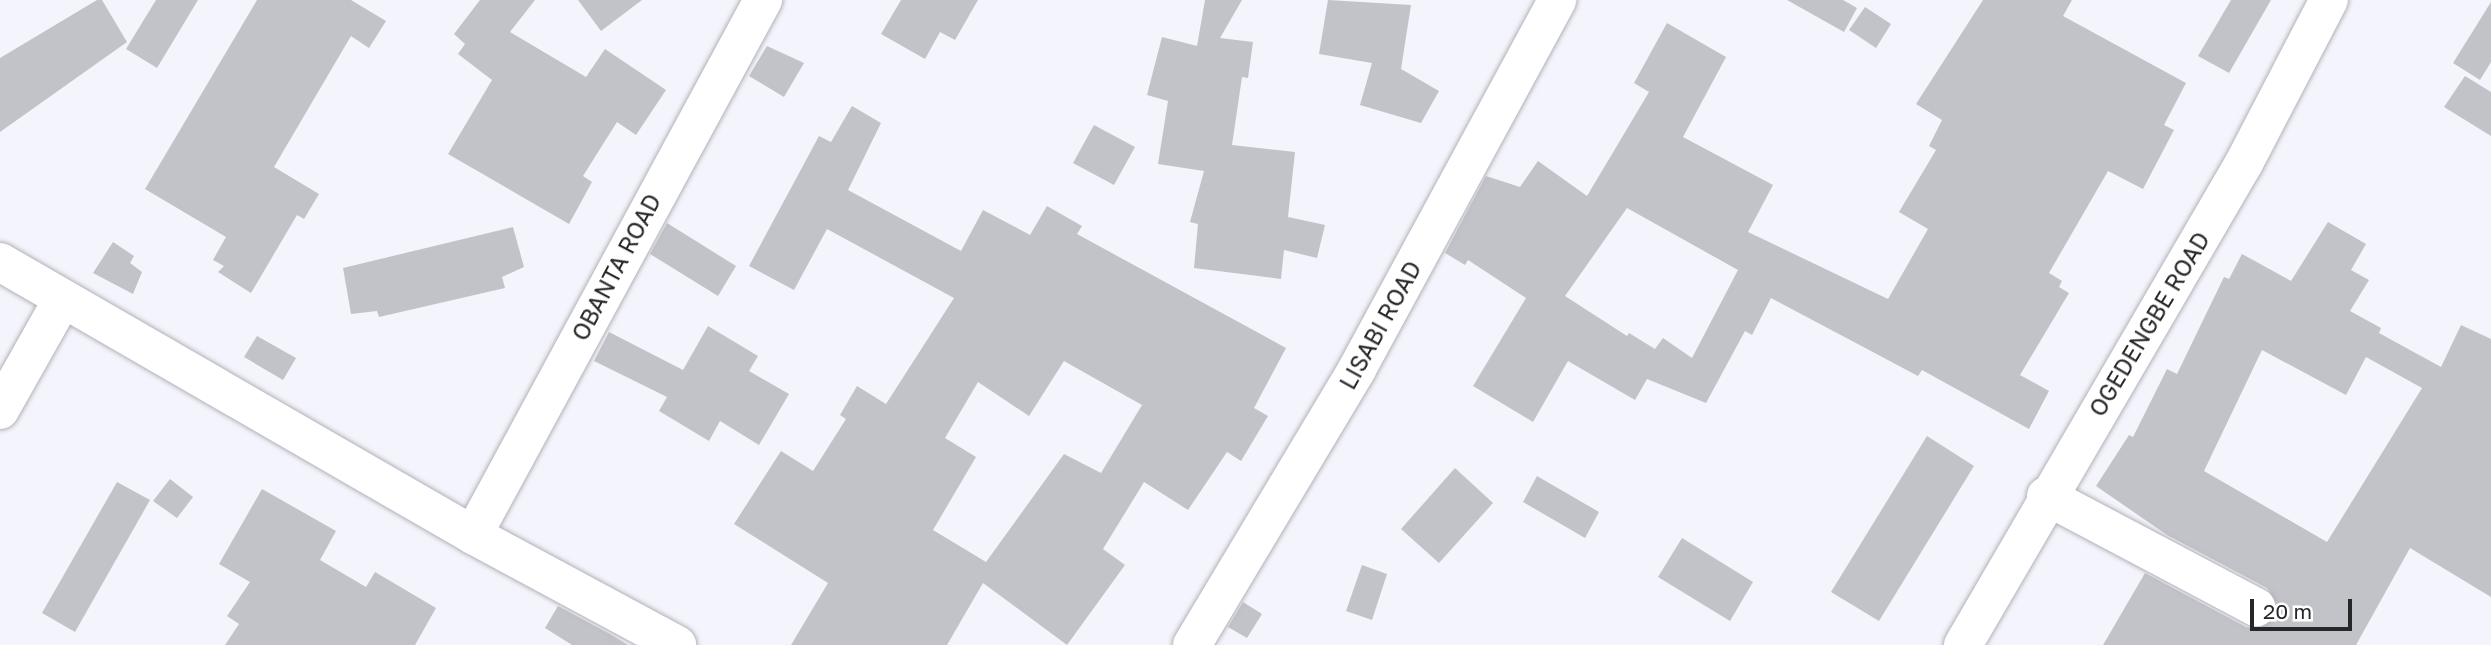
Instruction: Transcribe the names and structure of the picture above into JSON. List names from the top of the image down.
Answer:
{
  "streets": {
    "street": ["OBANTA ROAD", "OGEDENGBE ROAD", "LISABI ROAD"]
  },
  "scale_bar": "20 m"
}
